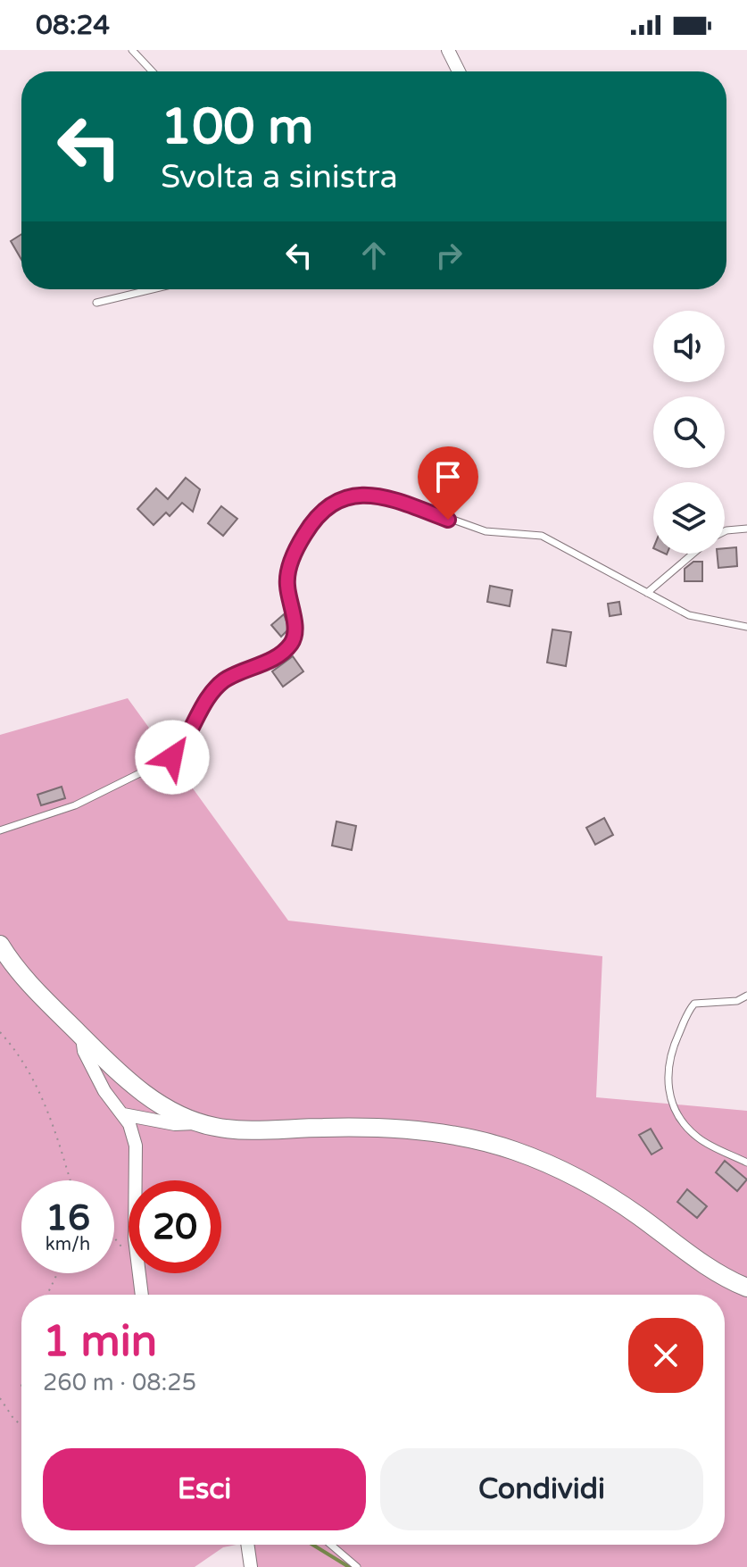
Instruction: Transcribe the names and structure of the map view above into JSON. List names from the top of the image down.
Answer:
{
  "page": {
    "status": "08:24",
    "turn": ["100 m", "Svolta a sinistra"],
    "speed": "16 km/h",
    "limit": "20",
    "heading": ["1 min", "260 m · 08:25"],
    "buttons": ["Esci", "Condividi"]
  }
}
